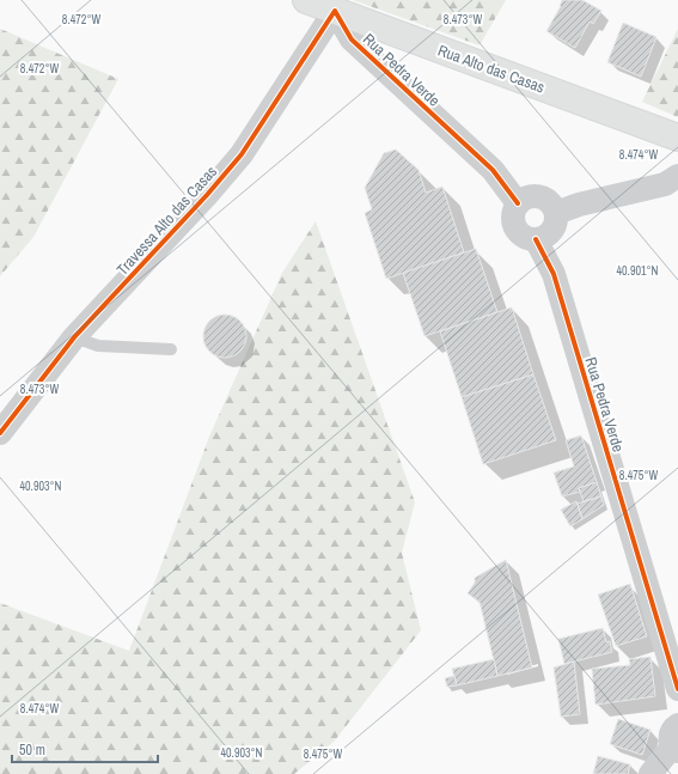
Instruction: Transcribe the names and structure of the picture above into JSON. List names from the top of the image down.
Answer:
{
  "streets": {
    "main road": ["Rua Alto das Casas"],
    "street": ["Rua Pedra Verde", "Travessa Alto das Casas"]
  },
  "crossings": [
    ["Rua Alto das Casas", "Rua Pedra Verde"],
    ["Rua Alto das Casas", "Travessa Alto das Casas"],
    ["Rua Pedra Verde", "Travessa Alto das Casas"]
  ],
  "scale_bar": "50 m",
  "coordinates": [
    "8.472°W",
    "8.473°W",
    "8.474°W",
    "40.901°N",
    "8.475°W",
    "40.903°N"
  ]
}
